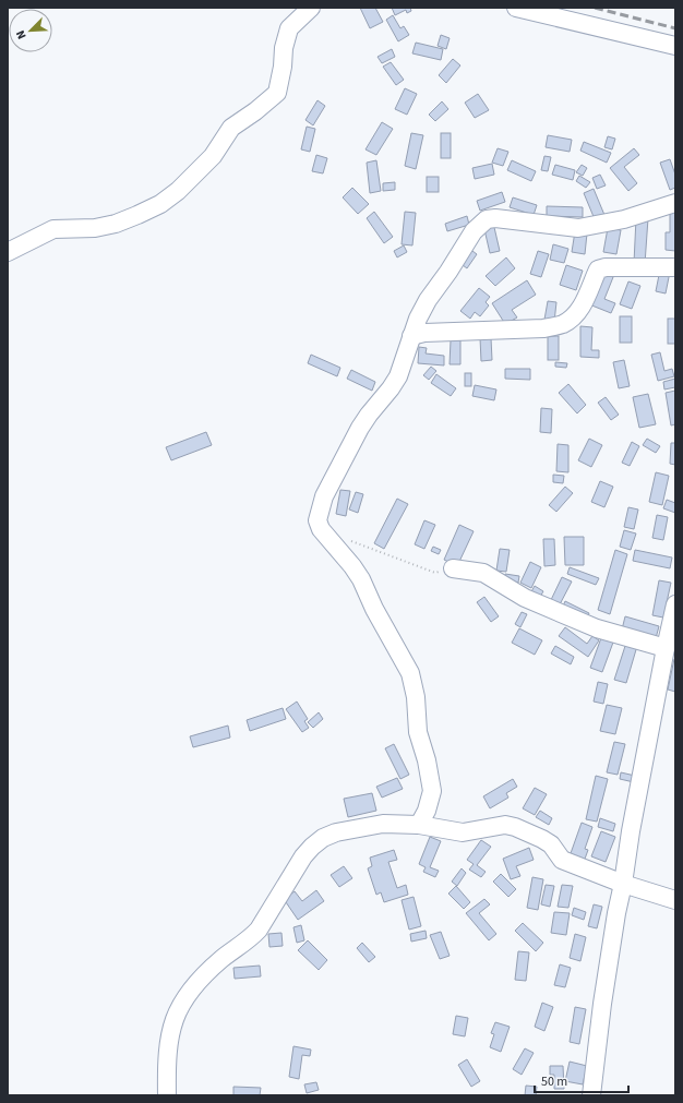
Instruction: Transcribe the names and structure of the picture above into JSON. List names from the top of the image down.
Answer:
{
  "scale_bar": "50 m",
  "north": "bottom left"
}
